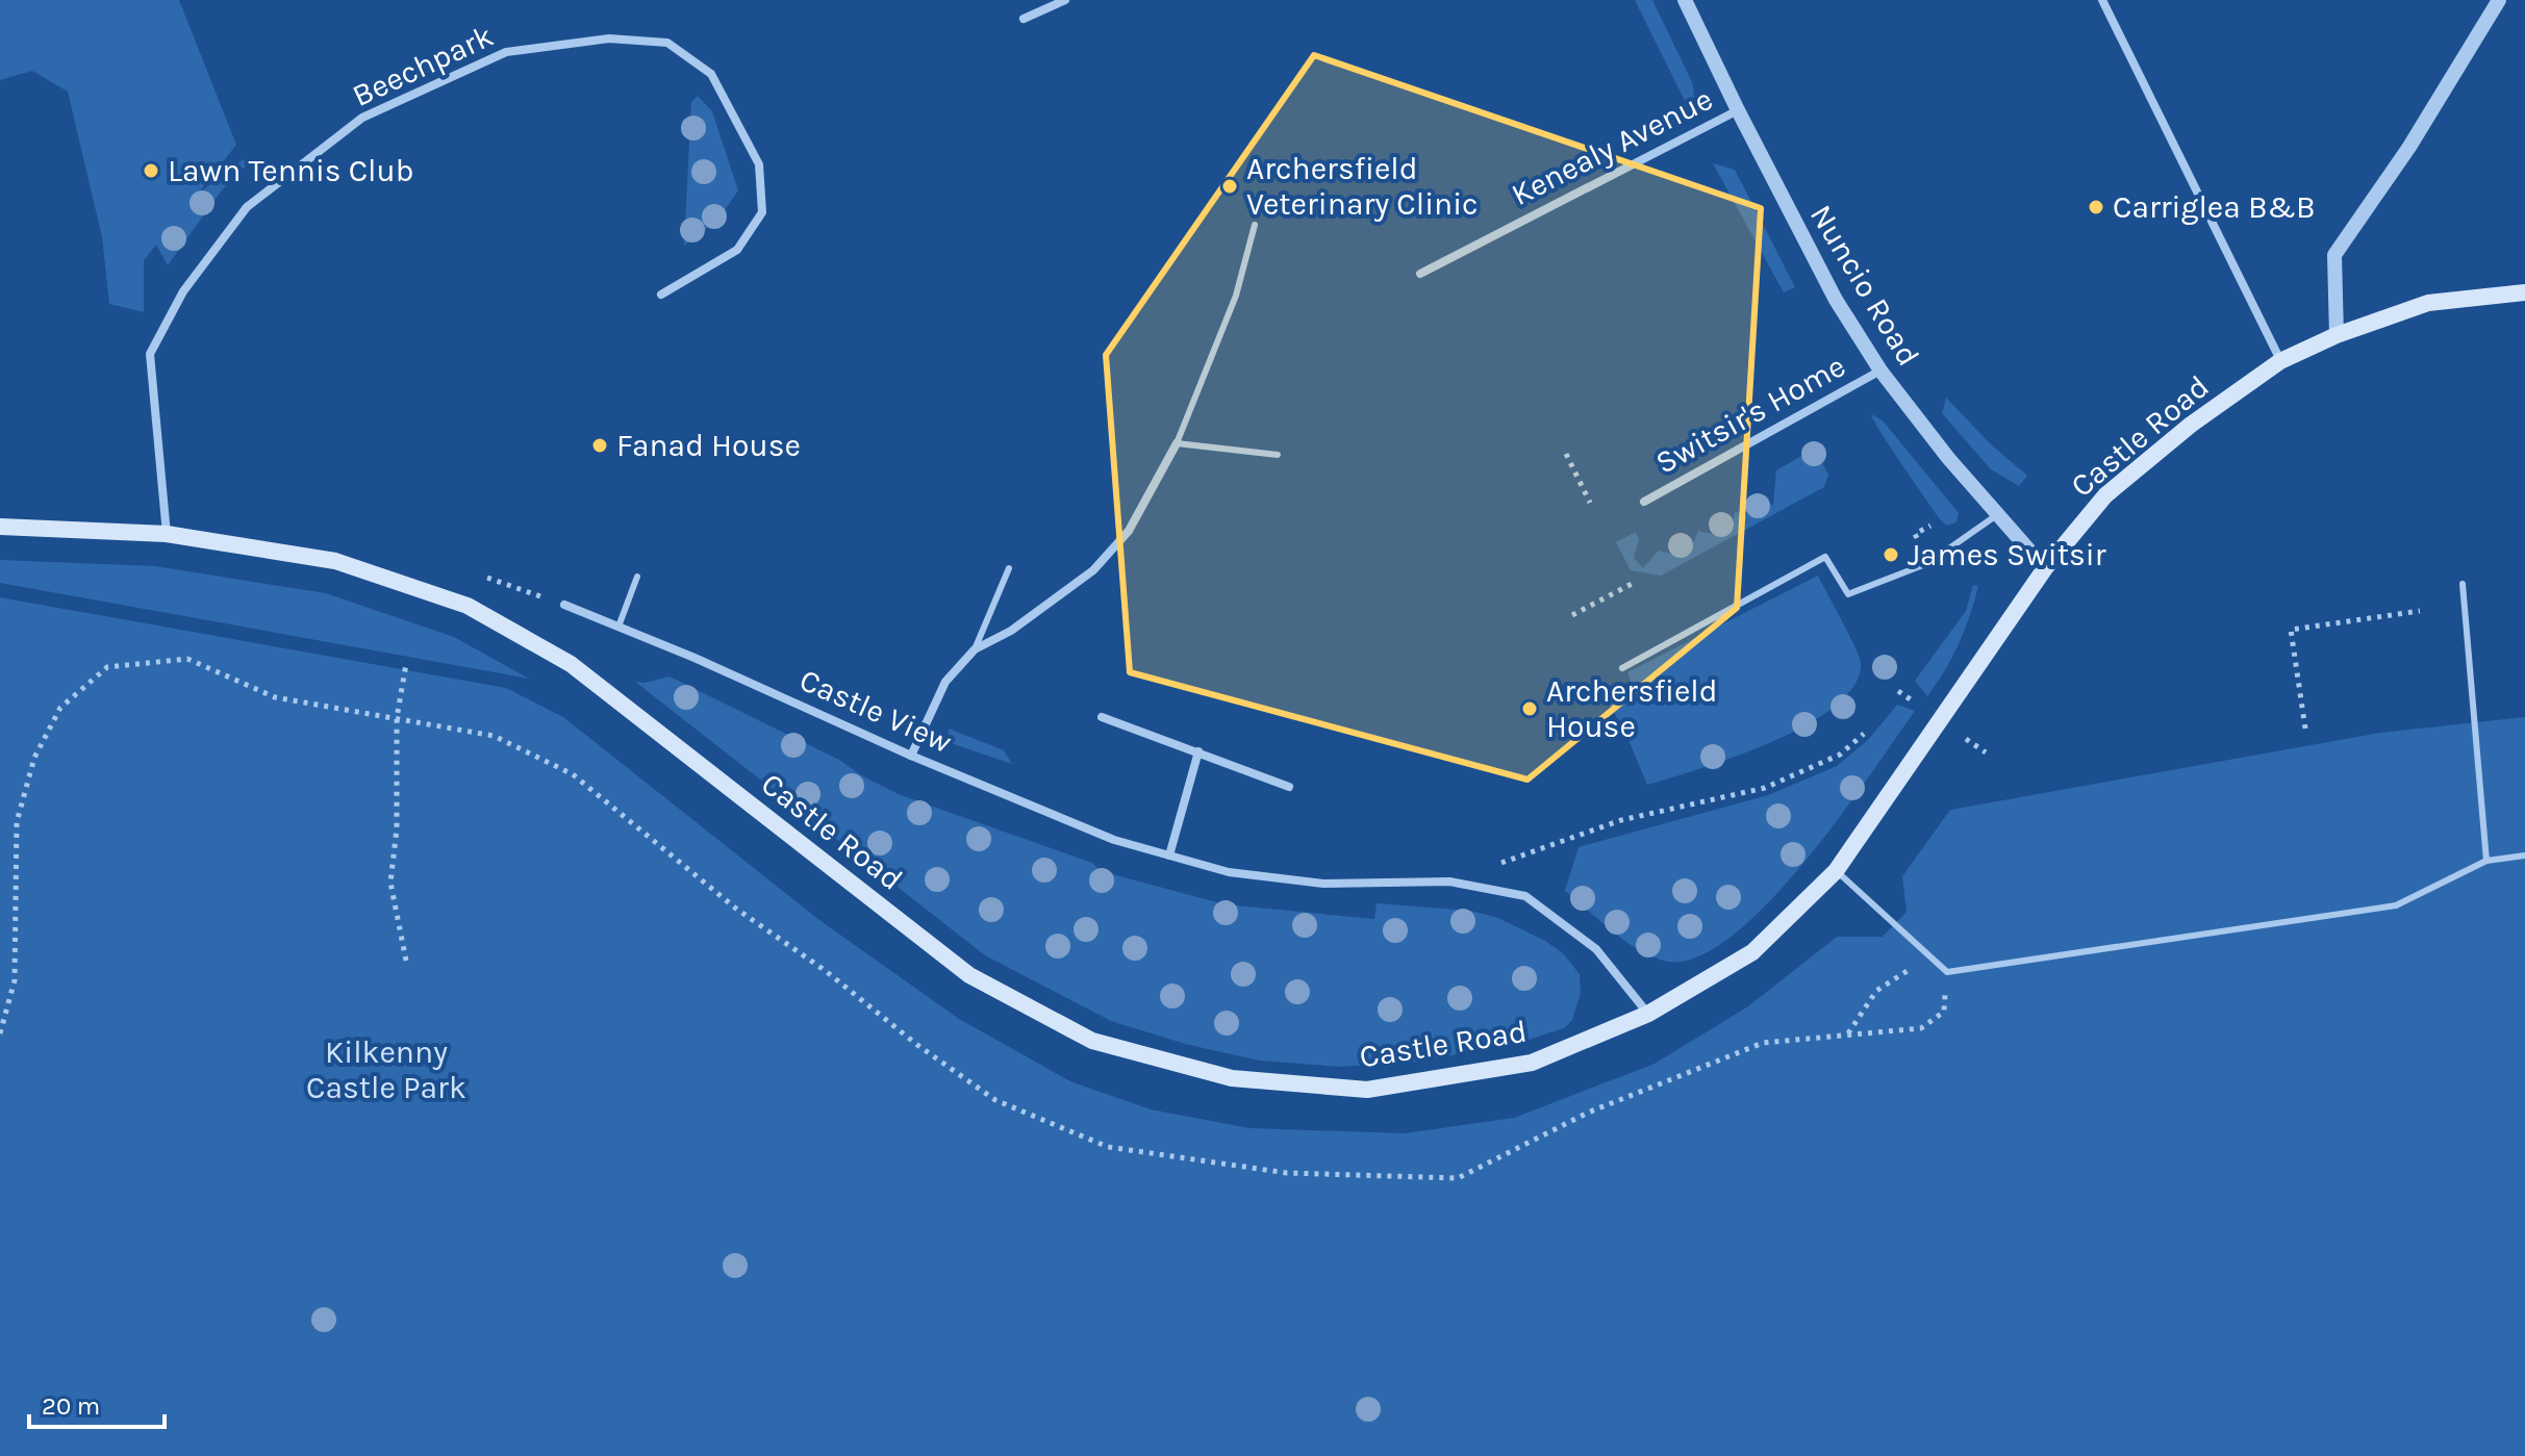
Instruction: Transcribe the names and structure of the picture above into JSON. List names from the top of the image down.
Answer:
{
  "streets": {
    "main road": ["Castle Road"],
    "street": [
      "Beechpark",
      "Kenealy Avenue",
      "Nuncio Road",
      "Switsir's Home",
      "Castle View"
    ]
  },
  "crossings": [
    ["Beechpark", "Castle Road"],
    ["Kenealy Avenue", "Nuncio Road"],
    ["Nuncio Road", "Switsir's Home"],
    ["Nuncio Road", "Castle Road"],
    ["Castle Road", "Castle View"]
  ],
  "parks": ["Kilkenny Castle Park"],
  "places": [
    "Lawn Tennis Club",
    "Archersfield Veterinary Clinic",
    "Carriglea B&B",
    "Fanad House",
    "James Switsir",
    "Archersfield House"
  ],
  "scale_bar": "20 m"
}
